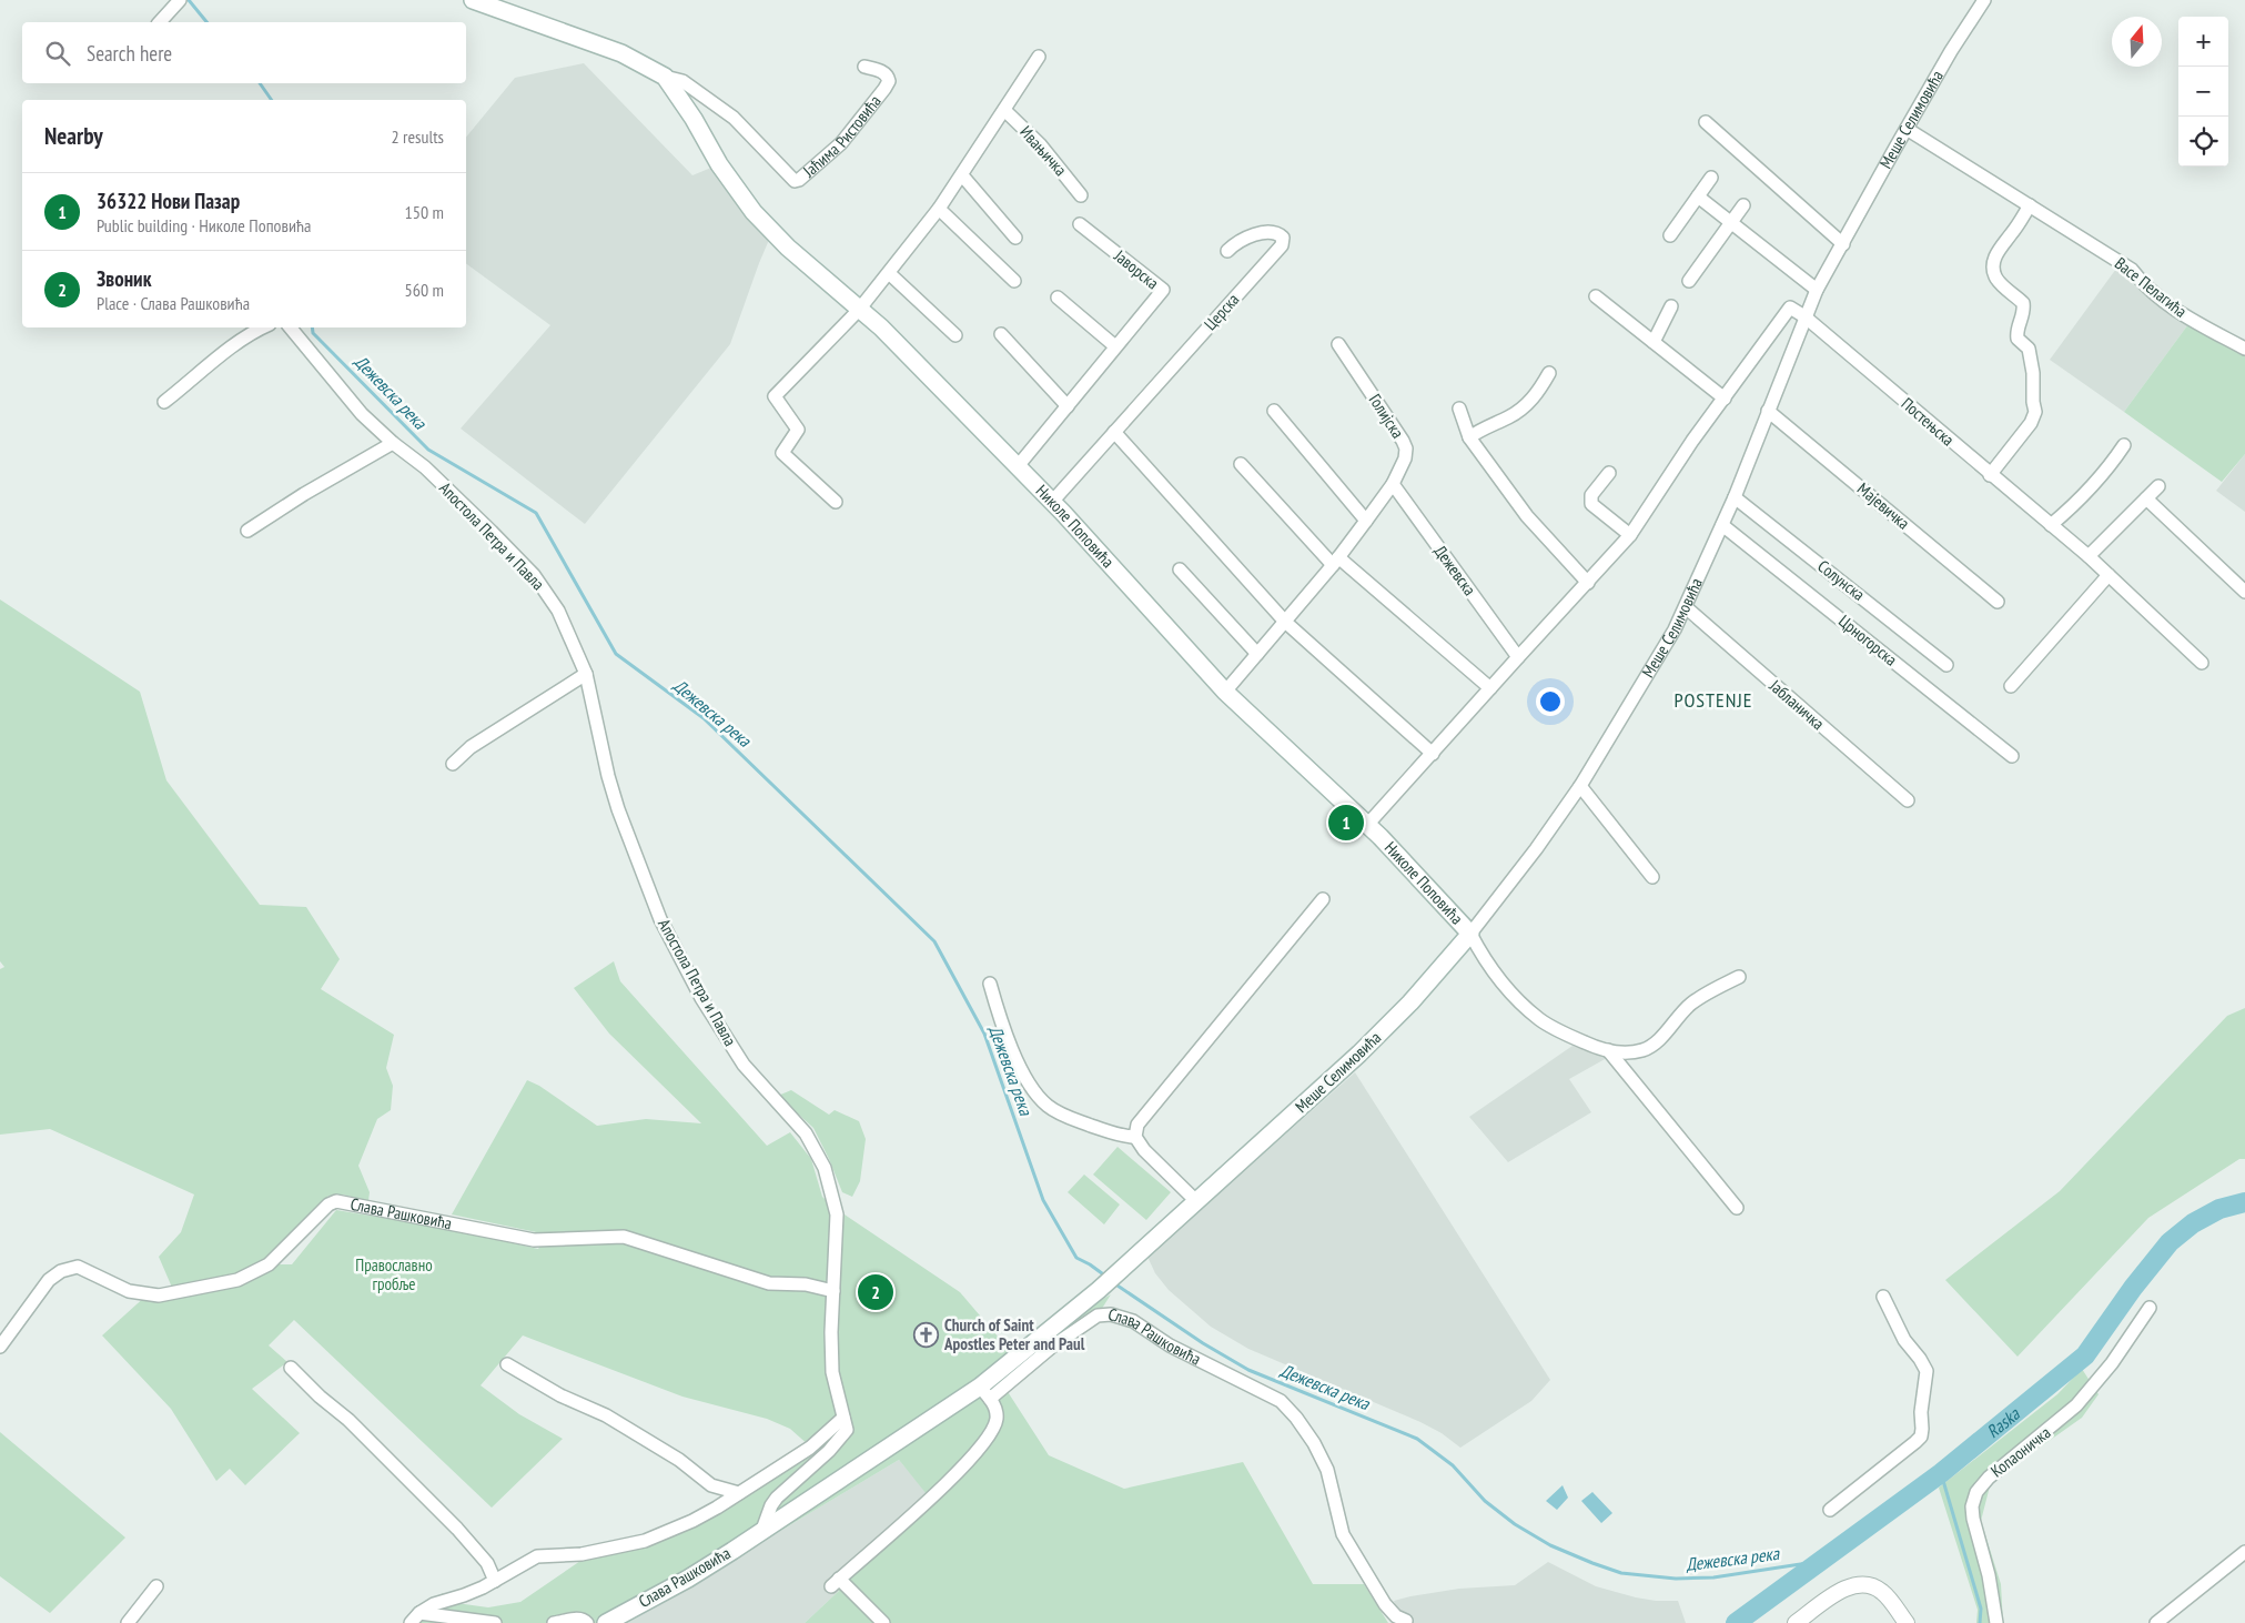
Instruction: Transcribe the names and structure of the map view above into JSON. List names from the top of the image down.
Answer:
{
  "streets": {
    "main road": [
      "Меше Селимовића",
      "Јаћима Ристовића",
      "Николе Поповића",
      "Слава Рашковића"
    ],
    "street": [
      "Ивањичка",
      "Јаворска",
      "Васе Пелагића",
      "Церска",
      "Голијска",
      "Постењска",
      "Мајевичка",
      "Апостола Петра и Павла",
      "Дежевска",
      "Солунска",
      "Црногорска",
      "Јабланичка",
      "Копаоничка"
    ]
  },
  "crossings": [
    ["Меше Селимовића", "Васе Пелагића"],
    ["Меше Селимовића", "Постењска"],
    ["Меше Селимовића", "Мајевичка"],
    ["Меше Селимовића", "Николе Поповића"],
    ["Меше Селимовића", "Солунска"],
    ["Меше Селимовића", "Црногорска"],
    ["Меше Селимовића", "Јабланичка"],
    ["Меше Селимовића", "Слава Рашковића"],
    ["Јаћима Ристовића", "Ивањичка"],
    ["Јаћима Ристовића", "Николе Поповића"],
    ["Ивањичка", "Николе Поповића"],
    ["Јаворска", "Николе Поповића"],
    ["Церска", "Николе Поповића"],
    ["Голијска", "Николе Поповића"],
    ["Голијска", "Дежевска"],
    ["Апостола Петра и Павла", "Слава Рашковића"]
  ],
  "districts": ["POSTENJE"],
  "water": ["Дежевска река", "Raska"],
  "parks": ["Православно гробље"],
  "places": {
    "church": ["Church of Saint Apostles Peter and Paul"]
  },
  "north": "top",
  "page": {
    "map_buttons": ["+", "−"],
    "search": "Search here",
    "heading": ["Nearby", "2 results"],
    "list": [
      {
        "mark": "1",
        "name": "36322 Нови Пазар",
        "note": "Public building · Николе Поповића",
        "value": "150 m"
      },
      {
        "mark": "2",
        "name": "Звоник",
        "note": "Place · Слава Рашковића",
        "value": "560 m"
      }
    ],
    "pins": ["1", "2"]
  }
}
